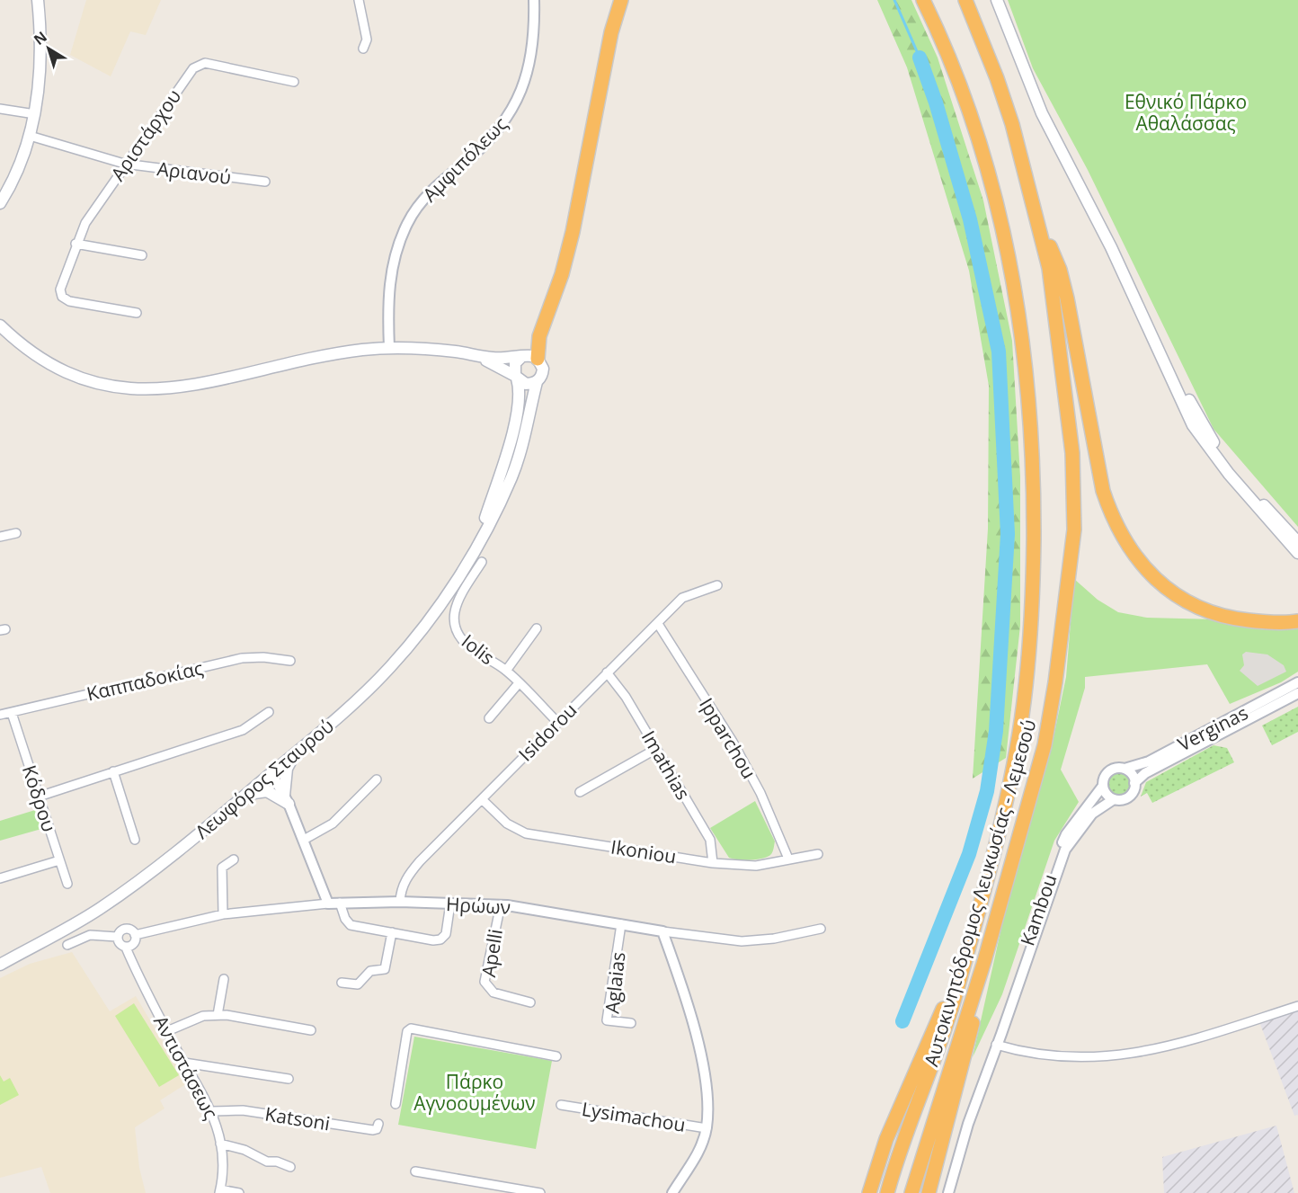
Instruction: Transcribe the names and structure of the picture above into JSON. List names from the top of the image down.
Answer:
{
  "streets": {
    "highway": ["Αυτοκινητόδρομος Λευκωσίας - Λεμεσού"],
    "main road": ["Λεωφόρος Σταυρού"],
    "street": [
      "Αριστάρχου",
      "Αμφιπόλεως",
      "Αριανού",
      "Iolis",
      "Καππαδοκίας",
      "Verginas",
      "Isidorou",
      "Ipparchou",
      "Imathias",
      "Κόδρου",
      "Ikoniou",
      "Ηρώων",
      "Kambou",
      "Apelli",
      "Aglaias",
      "Αντιστάσεως",
      "Lysimachou",
      "Katsoni"
    ]
  },
  "crossings": [
    ["Αριστάρχου", "Αριανού"],
    ["Iolis", "Isidorou"],
    ["Καππαδοκίας", "Κόδρου"],
    ["Verginas", "Kambou"],
    ["Isidorou", "Ipparchou"],
    ["Isidorou", "Imathias"],
    ["Isidorou", "Ikoniou"],
    ["Isidorou", "Ηρώων"],
    ["Ipparchou", "Ikoniou"],
    ["Imathias", "Ikoniou"],
    ["Ηρώων", "Apelli"],
    ["Ηρώων", "Aglaias"],
    ["Ηρώων", "Αντιστάσεως"],
    ["Αντιστάσεως", "Katsoni"]
  ],
  "parks": ["Εθνικό Πάρκο Αθαλάσσας", "Πάρκο Αγνοουμένων"],
  "north": "top left"
}
